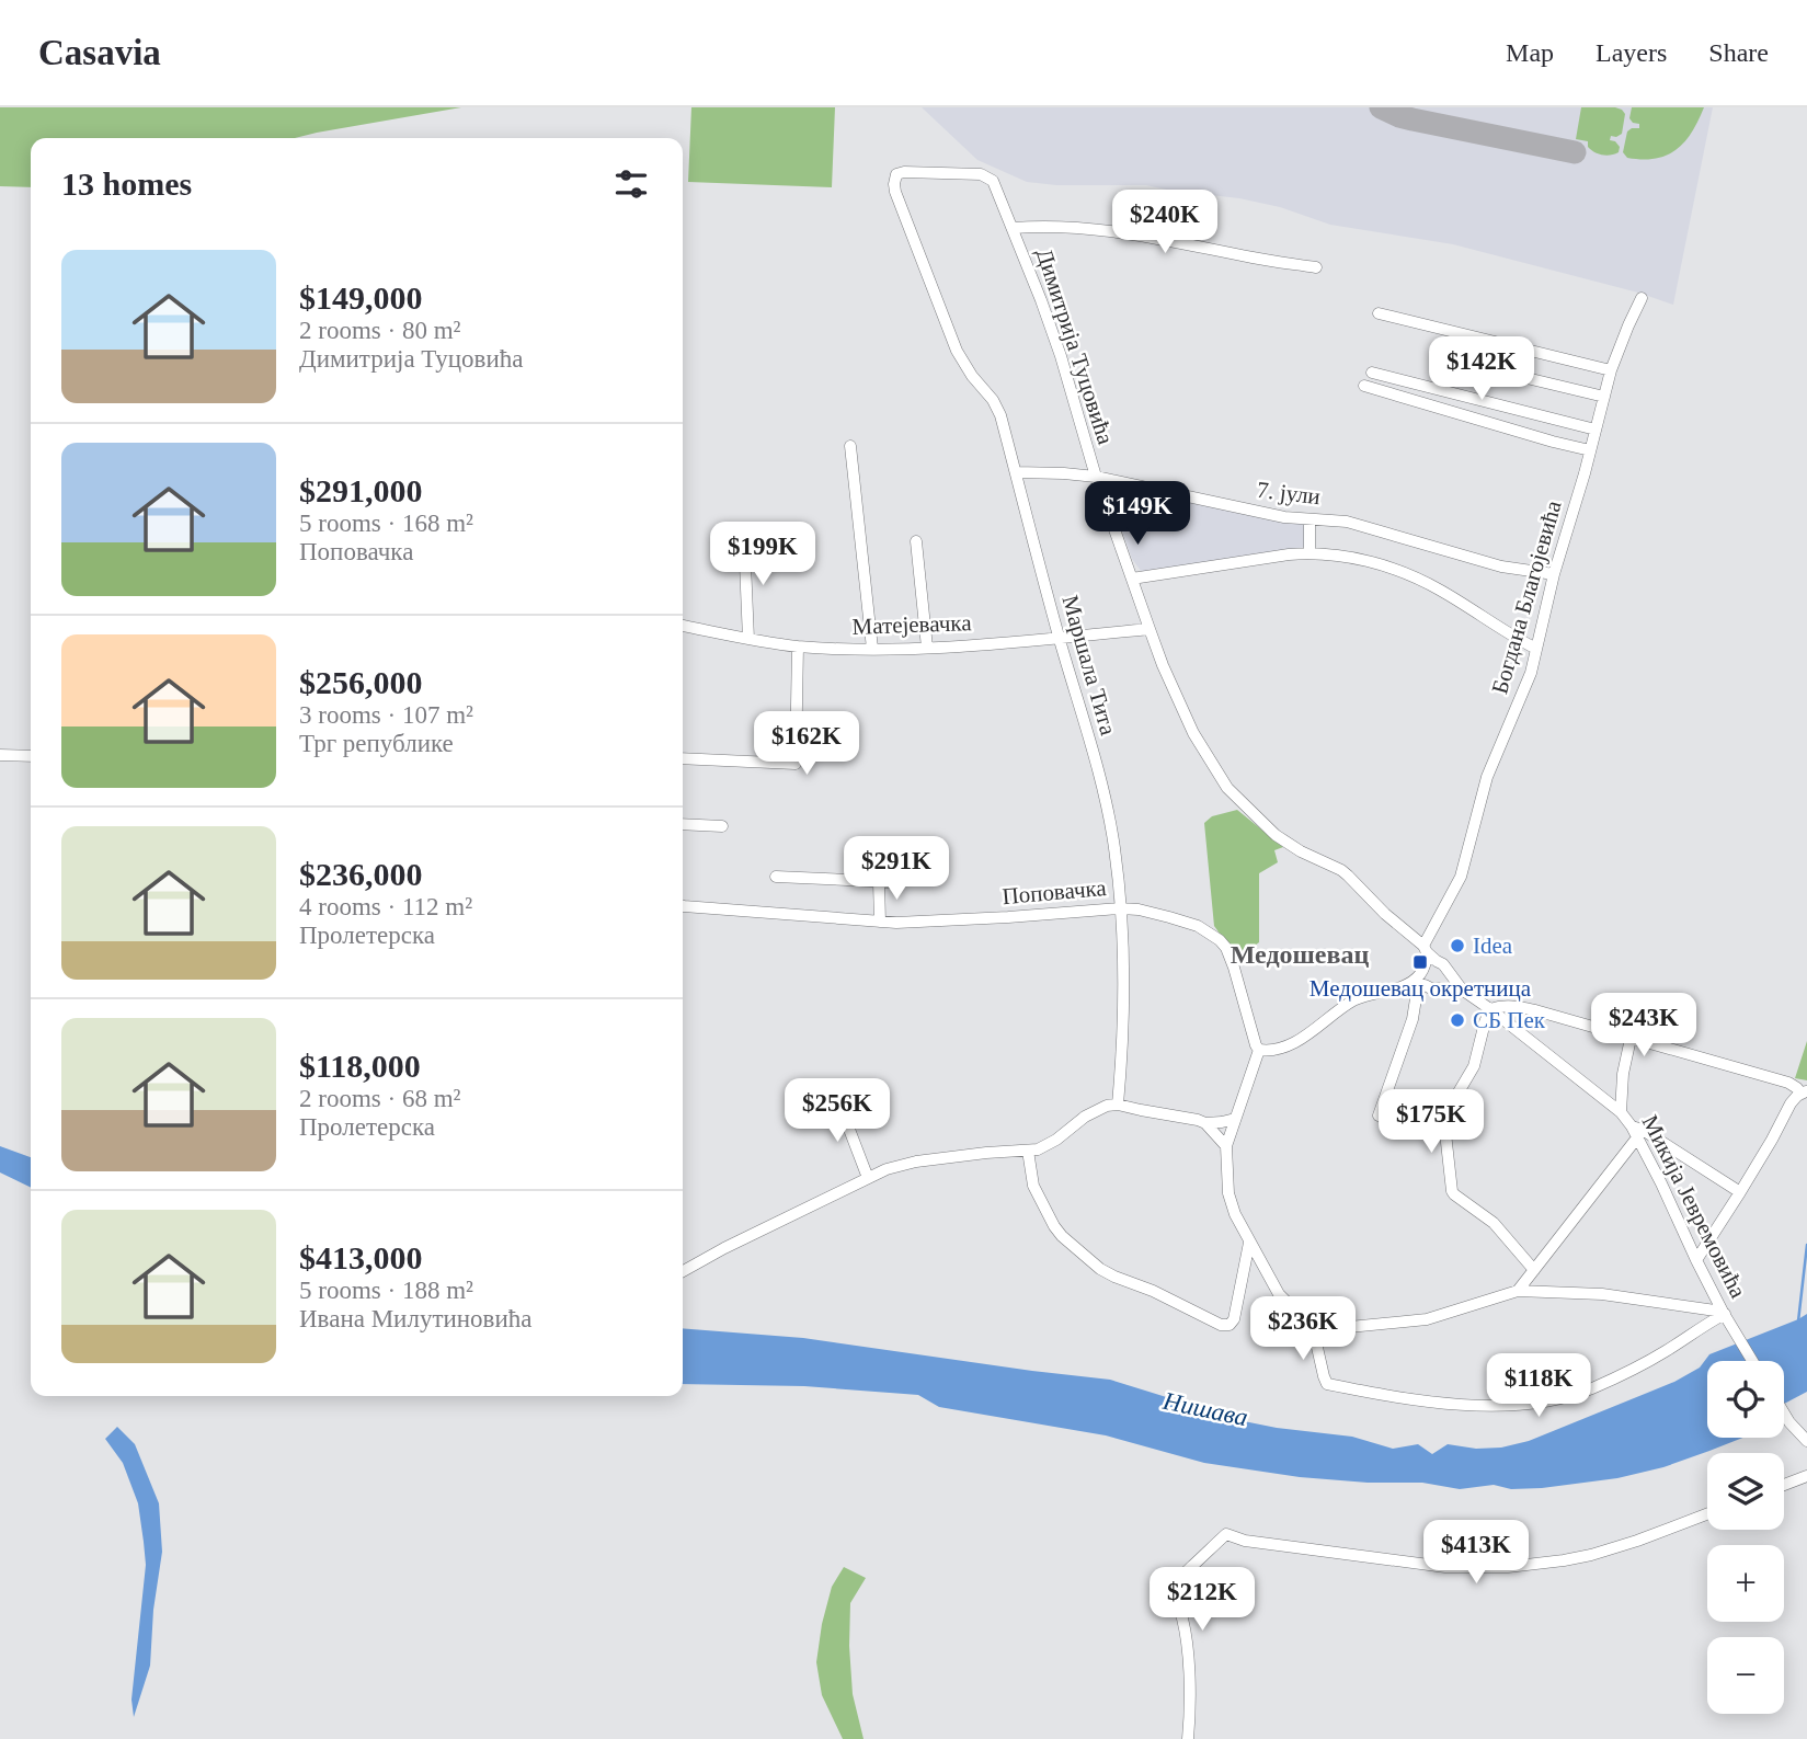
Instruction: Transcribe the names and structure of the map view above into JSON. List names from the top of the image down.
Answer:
{
  "streets": {
    "street": [
      "Димитрија Туцовића",
      "7. јули",
      "Богдана Благојевића",
      "Матејевачка",
      "Маршала Тита",
      "Поповачка",
      "Микија Јевремовића"
    ]
  },
  "crossings": [
    ["Димитрија Туцовића", "7. јули"],
    ["Димитрија Туцовића", "Богдана Благојевића"],
    ["Димитрија Туцовића", "Матејевачка"],
    ["Димитрија Туцовића", "Маршала Тита"],
    ["Димитрија Туцовића", "Микија Јевремовића"],
    ["7. јули", "Богдана Благојевића"],
    ["7. јули", "Маршала Тита"],
    ["Матејевачка", "Маршала Тита"],
    ["Маршала Тита", "Поповачка"]
  ],
  "districts": ["Медошевац"],
  "water": ["Нишава"],
  "places": {
    "other": ["Idea", "СБ Пек"],
    "transit": ["Медошевац окретница"]
  },
  "page": {
    "header": "Casavia",
    "nav": ["Map", "Layers", "Share"],
    "heading": "13 homes",
    "price": [
      "$240K",
      "$142K",
      "$149K",
      "$199K",
      "$162K",
      "$291K",
      "$243K",
      "$256K",
      "$175K",
      "$236K",
      "$118K",
      "$413K",
      "$212K"
    ],
    "list": [
      {
        "name": "$149,000",
        "note": "2 rooms · 80 m² · Димитрија Туцовића"
      },
      {
        "name": "$291,000",
        "note": "5 rooms · 168 m² · Поповачка"
      },
      {
        "name": "$256,000",
        "note": "3 rooms · 107 m² · Трг републике"
      },
      {
        "name": "$236,000",
        "note": "4 rooms · 112 m² · Пролетерска"
      },
      {
        "name": "$118,000",
        "note": "2 rooms · 68 m² · Пролетерска"
      },
      {
        "name": "$413,000",
        "note": "5 rooms · 188 m² · Ивана Милутиновића"
      }
    ],
    "map_buttons": ["+", "−"]
  }
}
